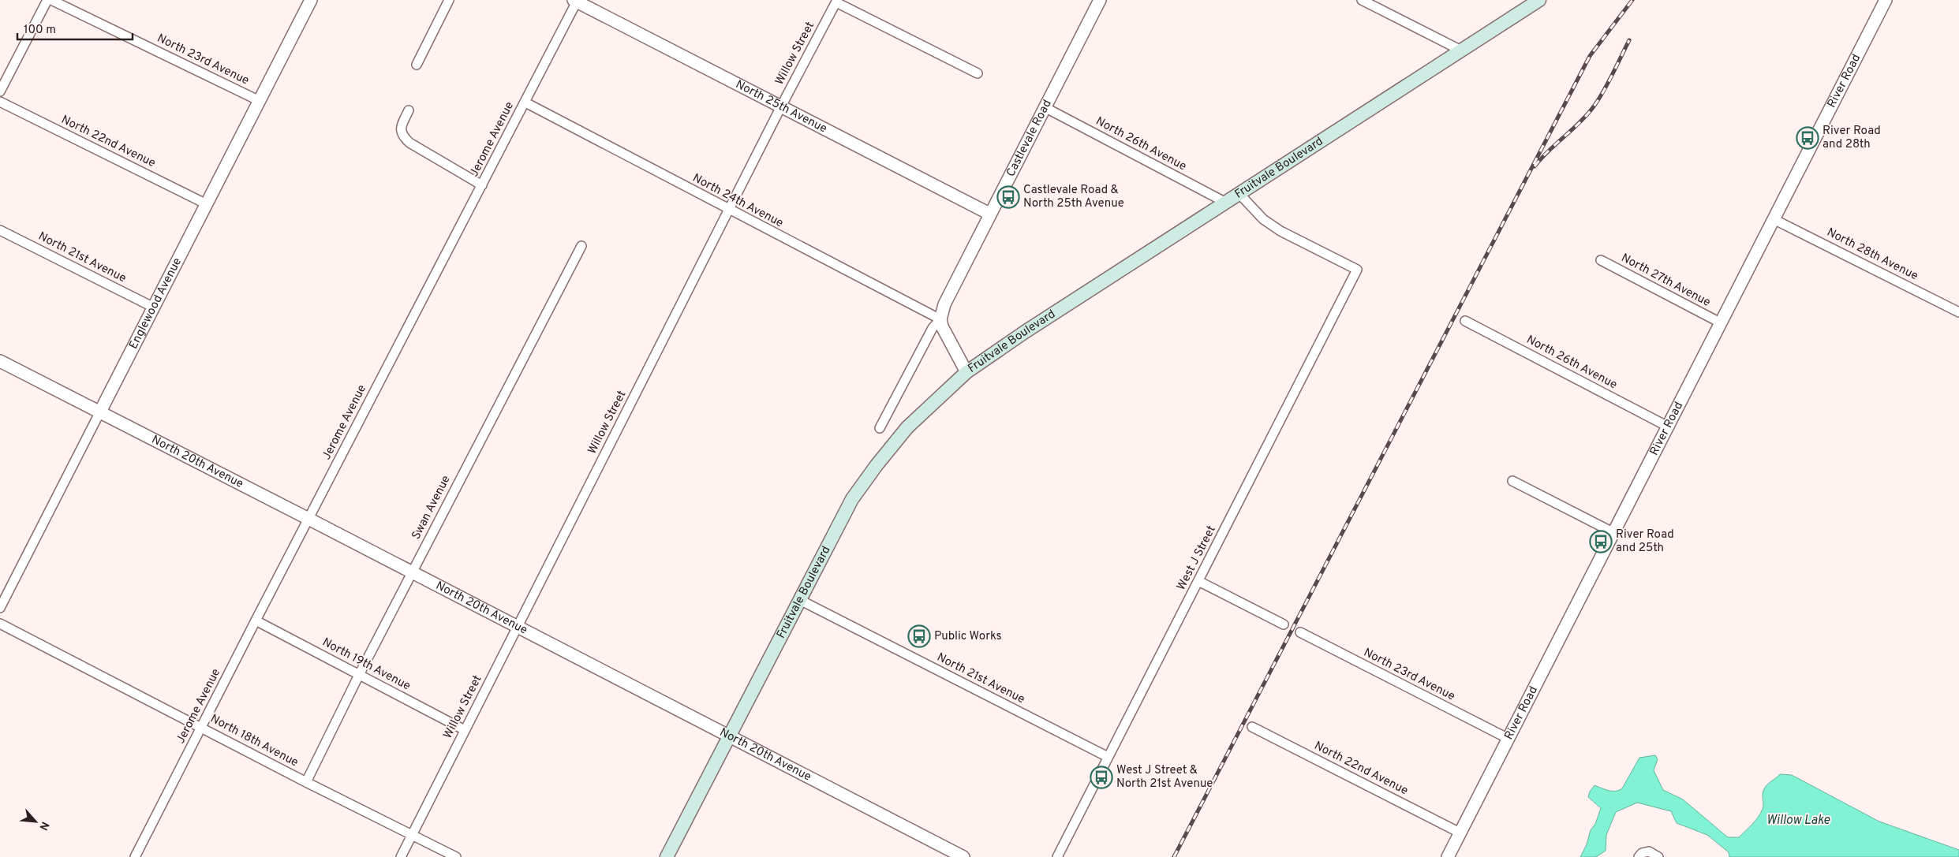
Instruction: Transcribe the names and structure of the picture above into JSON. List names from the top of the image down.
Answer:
{
  "streets": {
    "main road": ["Fruitvale Boulevard"],
    "street": [
      "Willow Street",
      "North 23rd Avenue",
      "River Road",
      "North 25th Avenue",
      "Castlevale Road",
      "Jerome Avenue",
      "North 22nd Avenue",
      "North 26th Avenue",
      "North 24th Avenue",
      "North 28th Avenue",
      "North 21st Avenue",
      "North 27th Avenue",
      "Englewood Avenue",
      "North 20th Avenue",
      "Swan Avenue",
      "West J Street",
      "North 19th Avenue",
      "North 18th Avenue"
    ]
  },
  "crossings": [
    ["Willow Street", "North 25th Avenue"],
    ["Willow Street", "North 24th Avenue"],
    ["Willow Street", "North 20th Avenue"],
    ["Willow Street", "North 19th Avenue"],
    ["Willow Street", "North 18th Avenue"],
    ["North 23rd Avenue", "River Road"],
    ["North 23rd Avenue", "Englewood Avenue"],
    ["River Road", "North 22nd Avenue"],
    ["River Road", "North 26th Avenue"],
    ["River Road", "North 28th Avenue"],
    ["River Road", "North 27th Avenue"],
    ["North 25th Avenue", "Castlevale Road"],
    ["North 25th Avenue", "Jerome Avenue"],
    ["Castlevale Road", "North 26th Avenue"],
    ["Castlevale Road", "North 24th Avenue"],
    ["Jerome Avenue", "North 24th Avenue"],
    ["Jerome Avenue", "North 20th Avenue"],
    ["Jerome Avenue", "North 19th Avenue"],
    ["Jerome Avenue", "North 18th Avenue"],
    ["North 22nd Avenue", "Englewood Avenue"],
    ["North 26th Avenue", "Fruitvale Boulevard"],
    ["Fruitvale Boulevard", "North 21st Avenue"],
    ["Fruitvale Boulevard", "North 20th Avenue"],
    ["Fruitvale Boulevard", "West J Street"],
    ["North 21st Avenue", "Englewood Avenue"],
    ["North 21st Avenue", "West J Street"],
    ["Englewood Avenue", "North 20th Avenue"],
    ["North 20th Avenue", "Swan Avenue"],
    ["Swan Avenue", "North 19th Avenue"],
    ["Swan Avenue", "North 18th Avenue"]
  ],
  "water": ["Willow Lake"],
  "places": {
    "bus stop": [
      "River Road and 28th",
      "Castlevale Road & North 25th Avenue",
      "River Road and 25th",
      "Public Works",
      "West J Street & North 21st Avenue"
    ]
  },
  "scale_bar": "100 m",
  "north": "bottom right"
}
